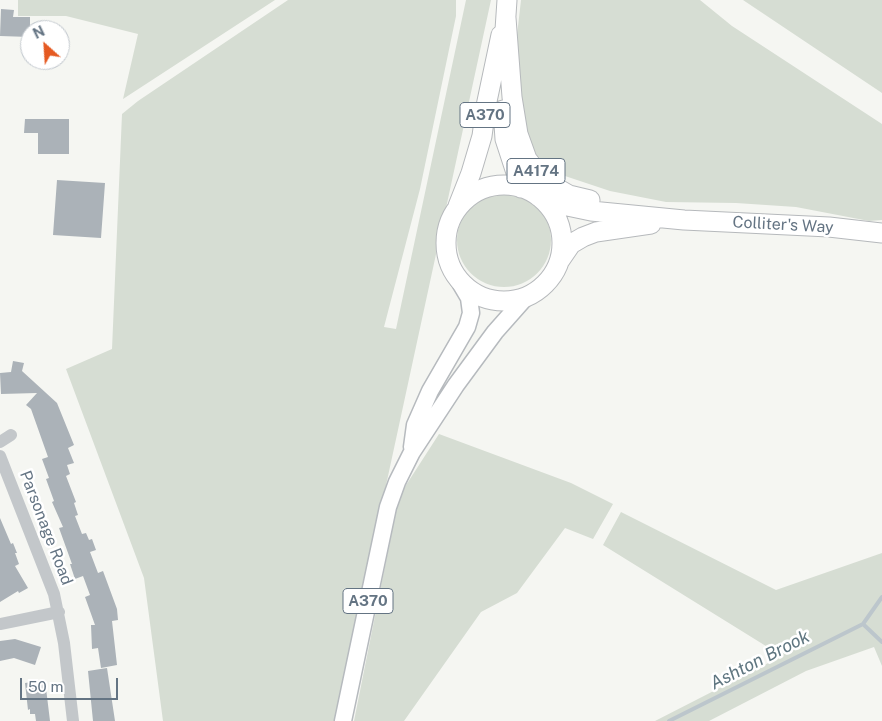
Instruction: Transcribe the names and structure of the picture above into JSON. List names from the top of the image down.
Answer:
{
  "streets": {
    "highway": ["A370", "A4174", "Colliter's Way"],
    "street": ["Parsonage Road"]
  },
  "crossings": [
    ["A370", "A4174"],
    ["A370", "Colliter's Way"],
    ["A4174", "Colliter's Way"]
  ],
  "water": ["Ashton Brook"],
  "scale_bar": "50 m",
  "north": "top left"
}
